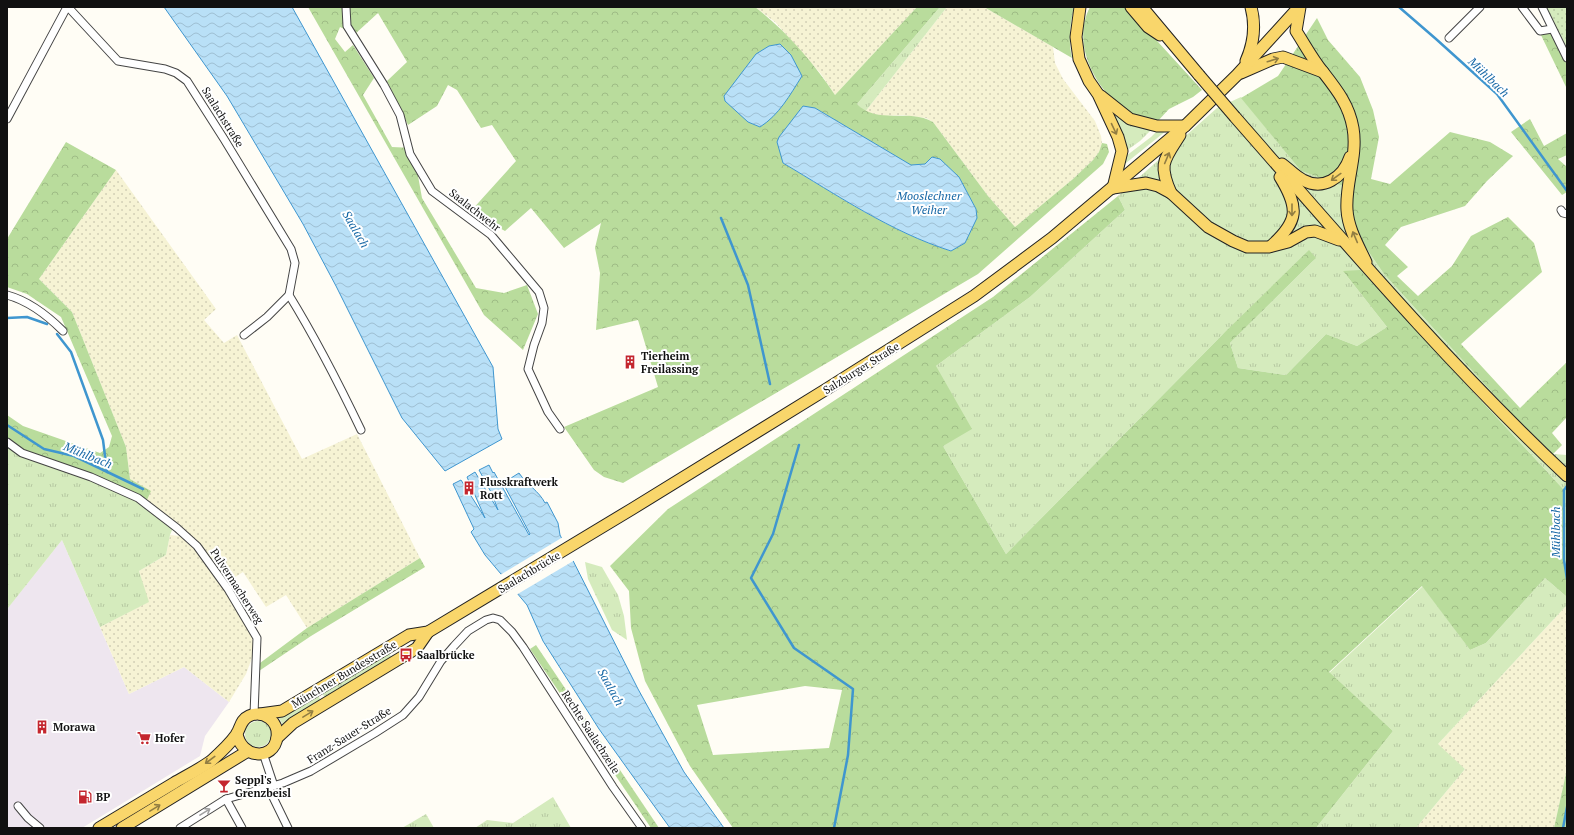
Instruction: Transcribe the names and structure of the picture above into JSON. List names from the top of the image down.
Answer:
{
  "streets": {
    "main road": ["Salzburger Straße", "Saalachbrücke", "Münchner Bundesstraße"],
    "street": [
      "Saalachstraße",
      "Saalachwehr",
      "Pulvermacherweg",
      "Rechte Saalachzeile",
      "Franz-Sauer-Straße"
    ]
  },
  "crossings": [
    ["Salzburger Straße", "Saalachbrücke"],
    ["Saalachbrücke", "Münchner Bundesstraße"],
    ["Pulvermacherweg", "Münchner Bundesstraße"],
    ["Rechte Saalachzeile", "Franz-Sauer-Straße"]
  ],
  "water": ["Mühlbach", "Mooslechner Weiher", "Saalach"],
  "places": {
    "building": ["Tierheim Freilassing", "Flusskraftwerk Rott", "Morawa"],
    "bus stop": ["Saalbrücke"],
    "supermarket": ["Hofer"],
    "bar": ["Seppl's Grenzbeisl"],
    "fuel station": ["BP"]
  }
}
